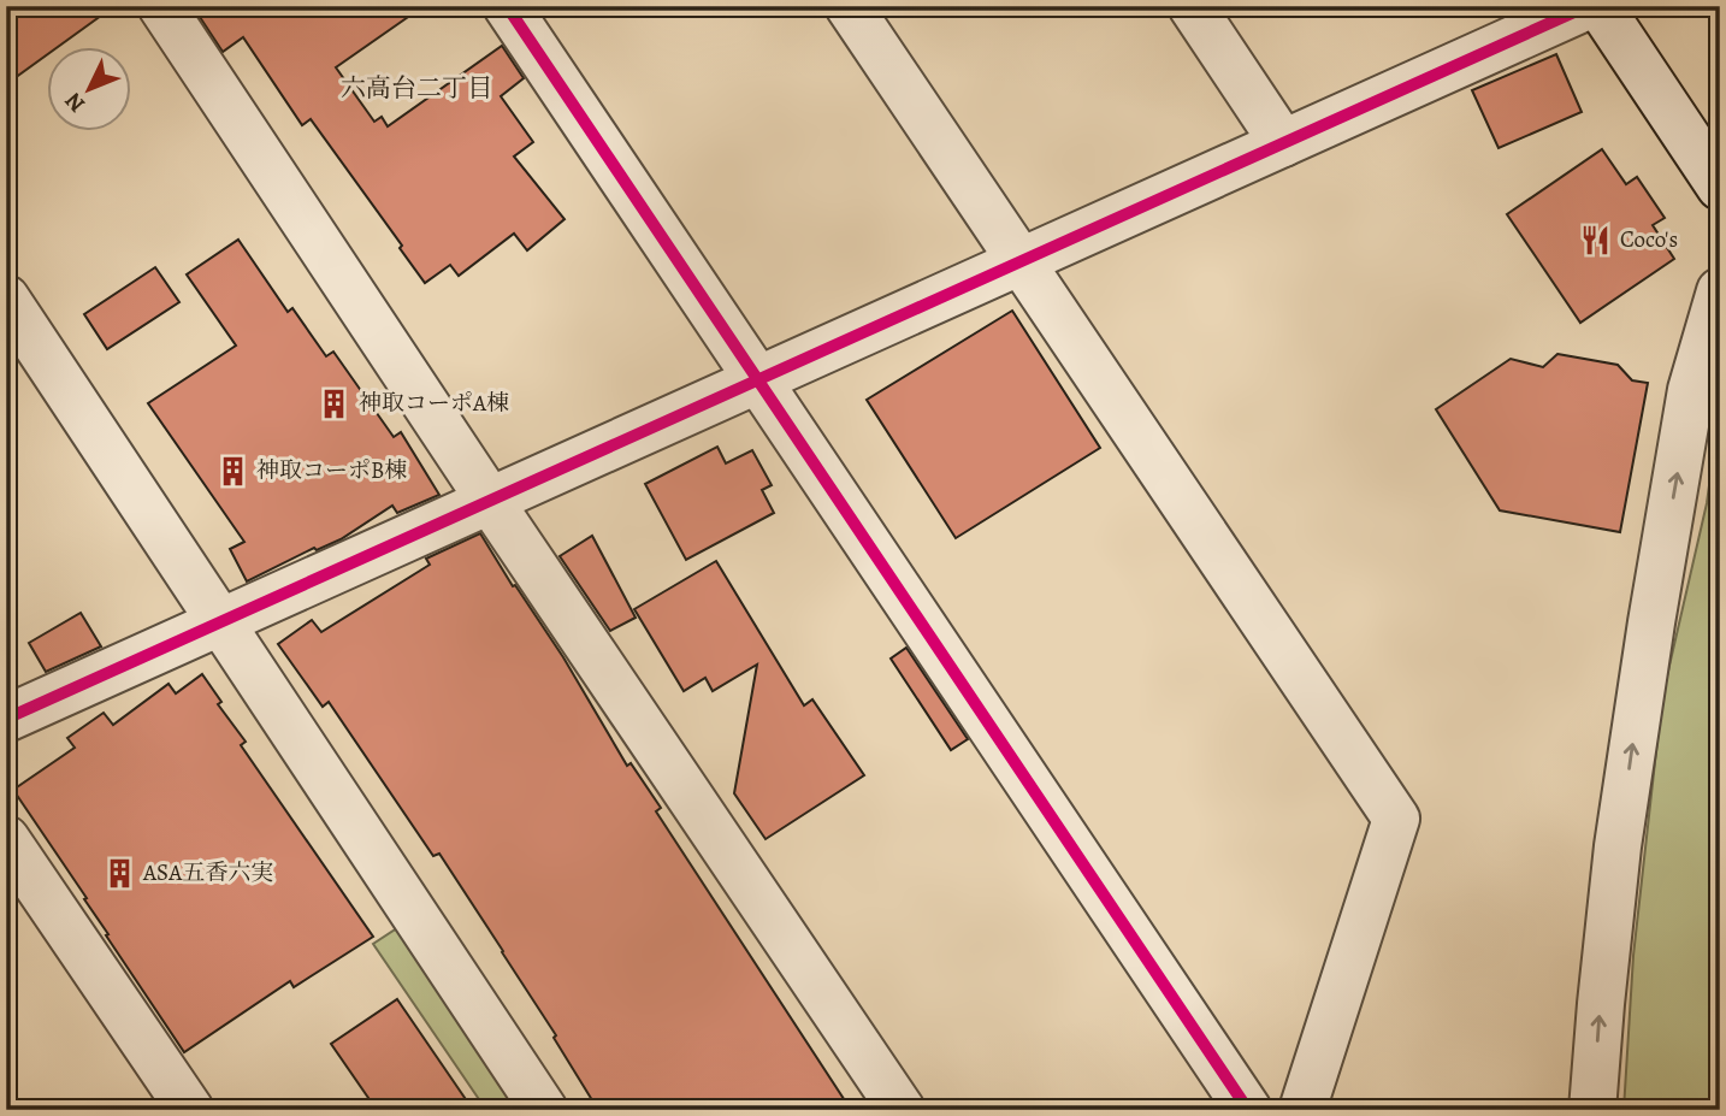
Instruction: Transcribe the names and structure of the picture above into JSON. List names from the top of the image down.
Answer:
{
  "districts": ["六高台二丁目"],
  "places": {
    "restaurant": ["Coco's"],
    "building": ["神取コーポA棟", "神取コーポB棟", "ASA五香六実"]
  },
  "north": "bottom left"
}
